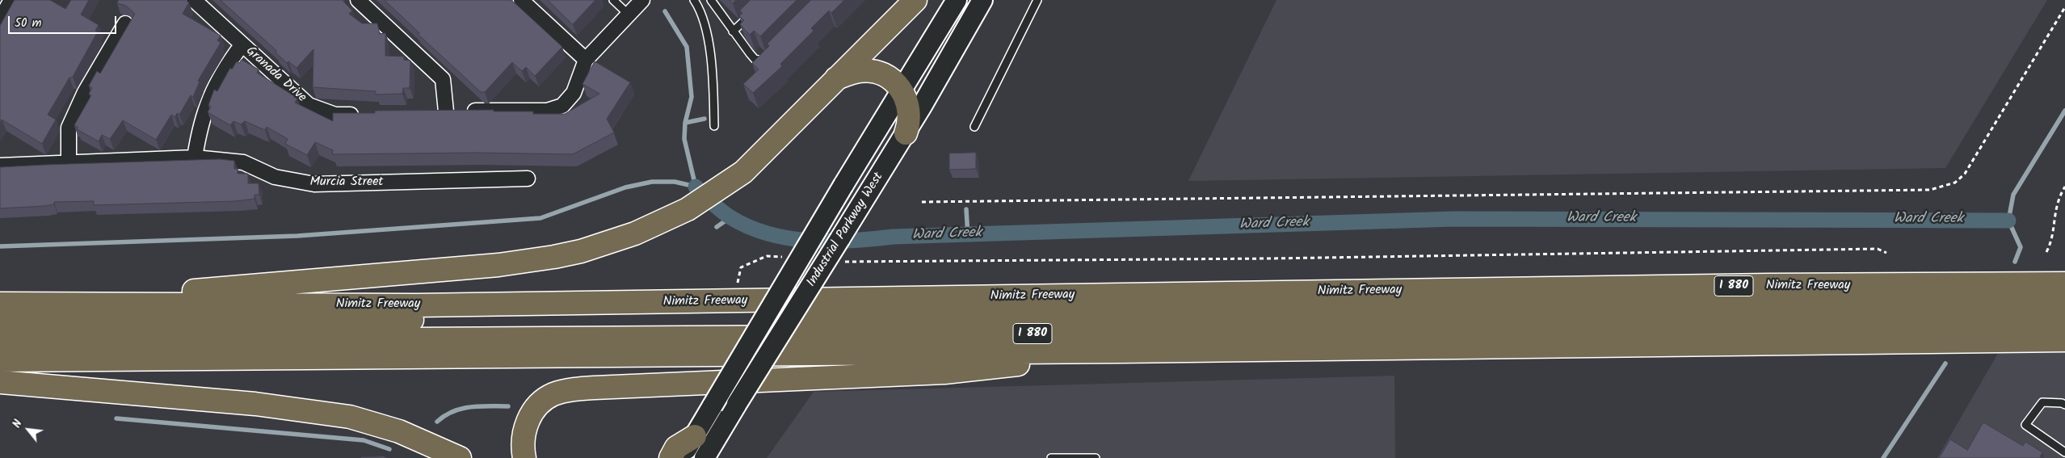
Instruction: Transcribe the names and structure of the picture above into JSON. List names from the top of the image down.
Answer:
{
  "streets": {
    "highway": ["I 880", "Nimitz Freeway"],
    "main road": ["Industrial Parkway West"],
    "street": ["Granada Drive", "Murcia Street"]
  },
  "water": ["Ward Creek"],
  "scale_bar": "50 m",
  "north": "top left"
}
